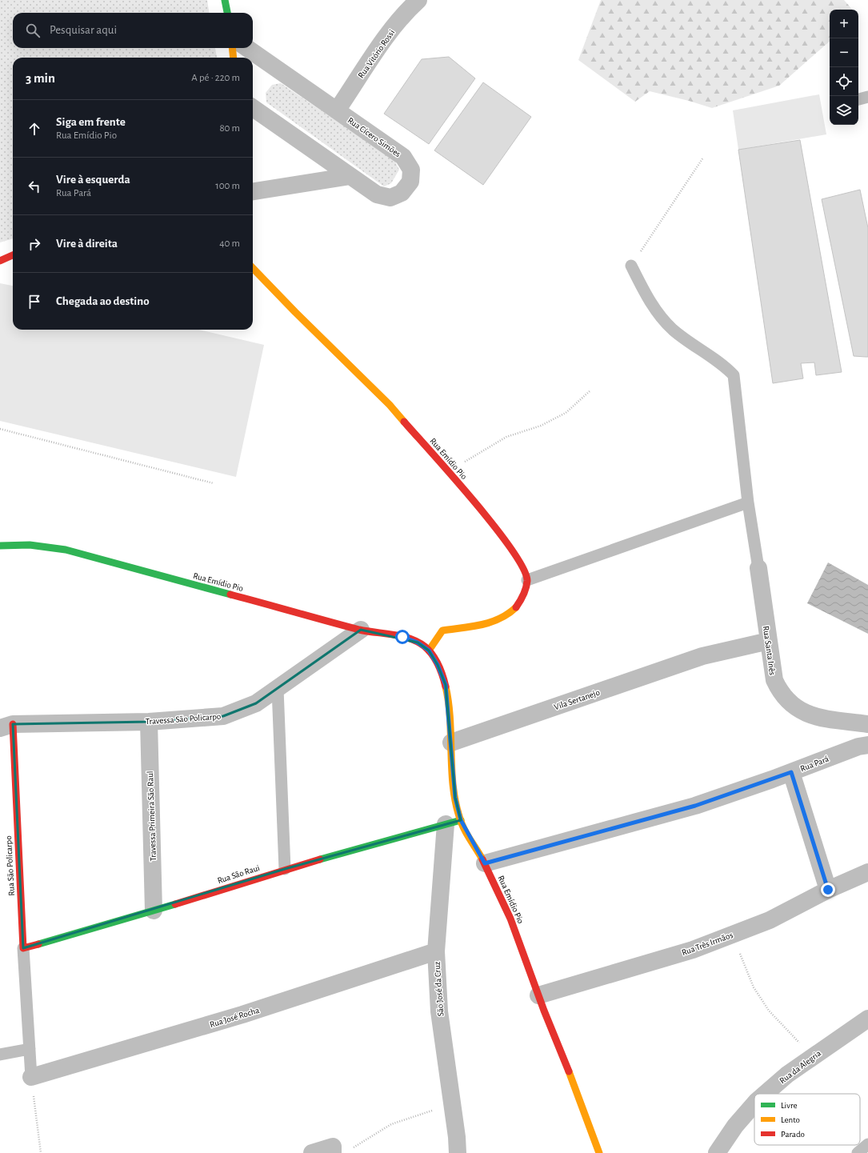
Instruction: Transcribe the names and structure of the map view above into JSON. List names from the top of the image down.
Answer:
{
  "streets": {
    "street": [
      "Rua Vitório Rossi",
      "Rua Cícero Simões",
      "Rua Emídio Pio",
      "Rua Santa Inês",
      "Vila Sertanejo",
      "Travessa São Policarpo",
      "Rua Pará",
      "Travessa Primeira São Raul",
      "Rua São Policarpo",
      "Rua São Raui",
      "Rua Três Irmãos",
      "São José da Cruz",
      "Rua José Rocha",
      "Rua da Alegria"
    ]
  },
  "crossings": [
    ["Rua Vitório Rossi", "Rua Cícero Simões"],
    ["Rua Emídio Pio", "Vila Sertanejo"],
    ["Rua Emídio Pio", "Travessa São Policarpo"],
    ["Rua Emídio Pio", "Rua Pará"],
    ["Rua Emídio Pio", "Rua São Raui"],
    ["Rua Emídio Pio", "Rua Três Irmãos"],
    ["Rua Emídio Pio", "São José da Cruz"],
    ["Rua Santa Inês", "Vila Sertanejo"],
    ["Travessa São Policarpo", "Travessa Primeira São Raul"],
    ["Travessa São Policarpo", "Rua São Policarpo"],
    ["Travessa Primeira São Raul", "Rua São Raui"],
    ["Rua São Policarpo", "Rua São Raui"],
    ["Rua São Raui", "São José da Cruz"],
    ["São José da Cruz", "Rua José Rocha"]
  ],
  "legend": ["Livre", "Lento", "Parado"],
  "page": {
    "map_buttons": ["+", "−"],
    "search": "Pesquisar aqui",
    "heading": ["3 min", "A pé · 220 m"],
    "list": [
      ["Siga em frente", "Rua Emídio Pio", "80 m"],
      ["Vire à esquerda", "Rua Pará", "100 m"],
      ["Vire à direita", "40 m"],
      "Chegada ao destino"
    ]
  }
}
